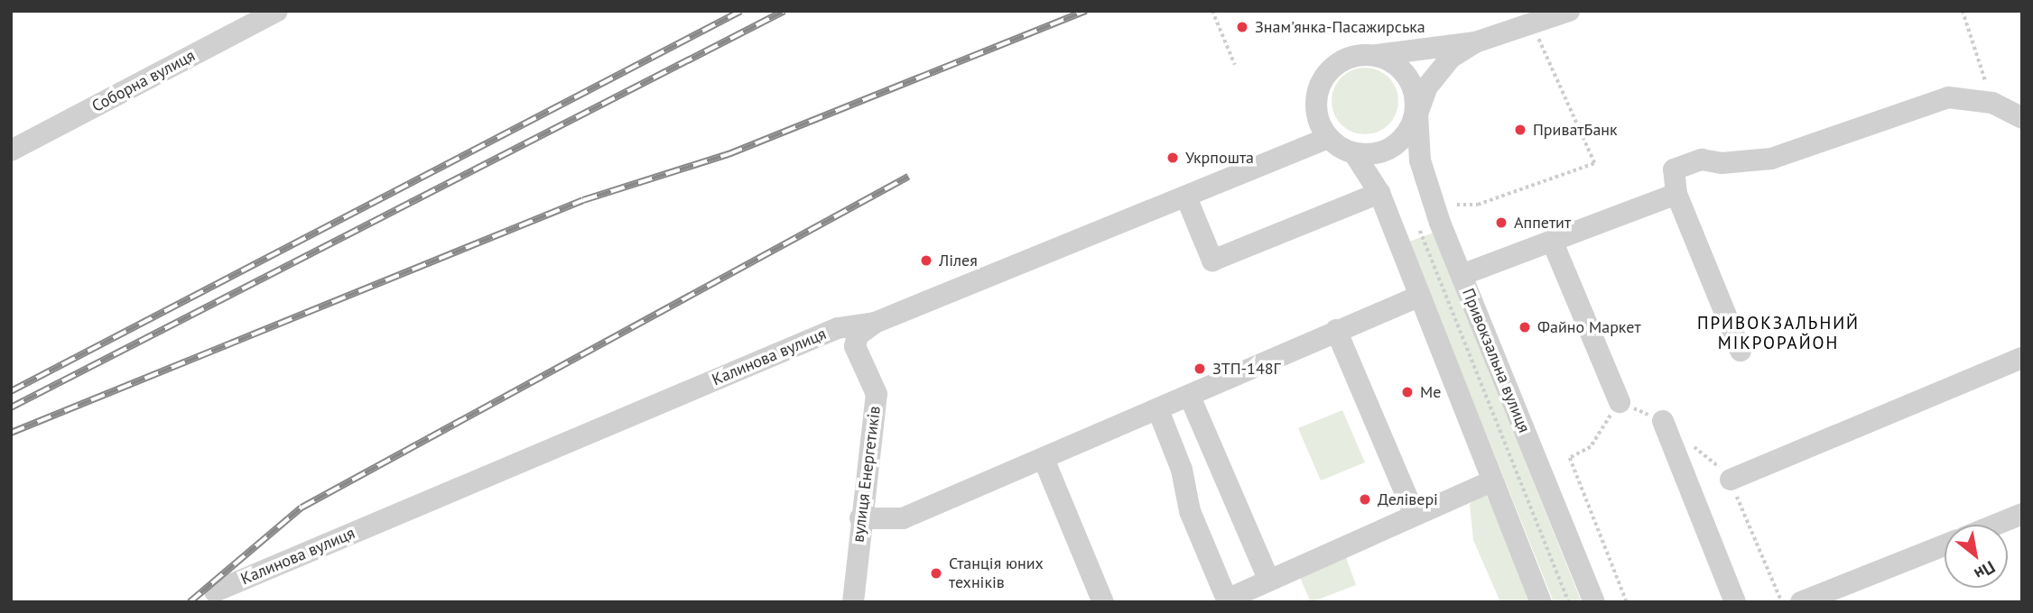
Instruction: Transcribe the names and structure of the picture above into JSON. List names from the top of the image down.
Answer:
{
  "streets": {
    "street": [
      "Соборна вулиця",
      "Калинова вулиця",
      "Привокзальна вулиця",
      "вулиця Енергетиків"
    ]
  },
  "crossings": [
    ["Калинова вулиця", "Привокзальна вулиця"],
    ["Калинова вулиця", "вулиця Енергетиків"]
  ],
  "districts": ["ПРИВОКЗАЛЬНИЙ МІКРОРАЙОН"],
  "places": [
    "Знам'янка-Пасажирська",
    "ПриватБанк",
    "Укрпошта",
    "Аппетит",
    "Лілея",
    "Файно Маркет",
    "ЗТП-148Г",
    "Me",
    "Делівері",
    "Станція юних техніків"
  ],
  "north": "bottom right"
}
